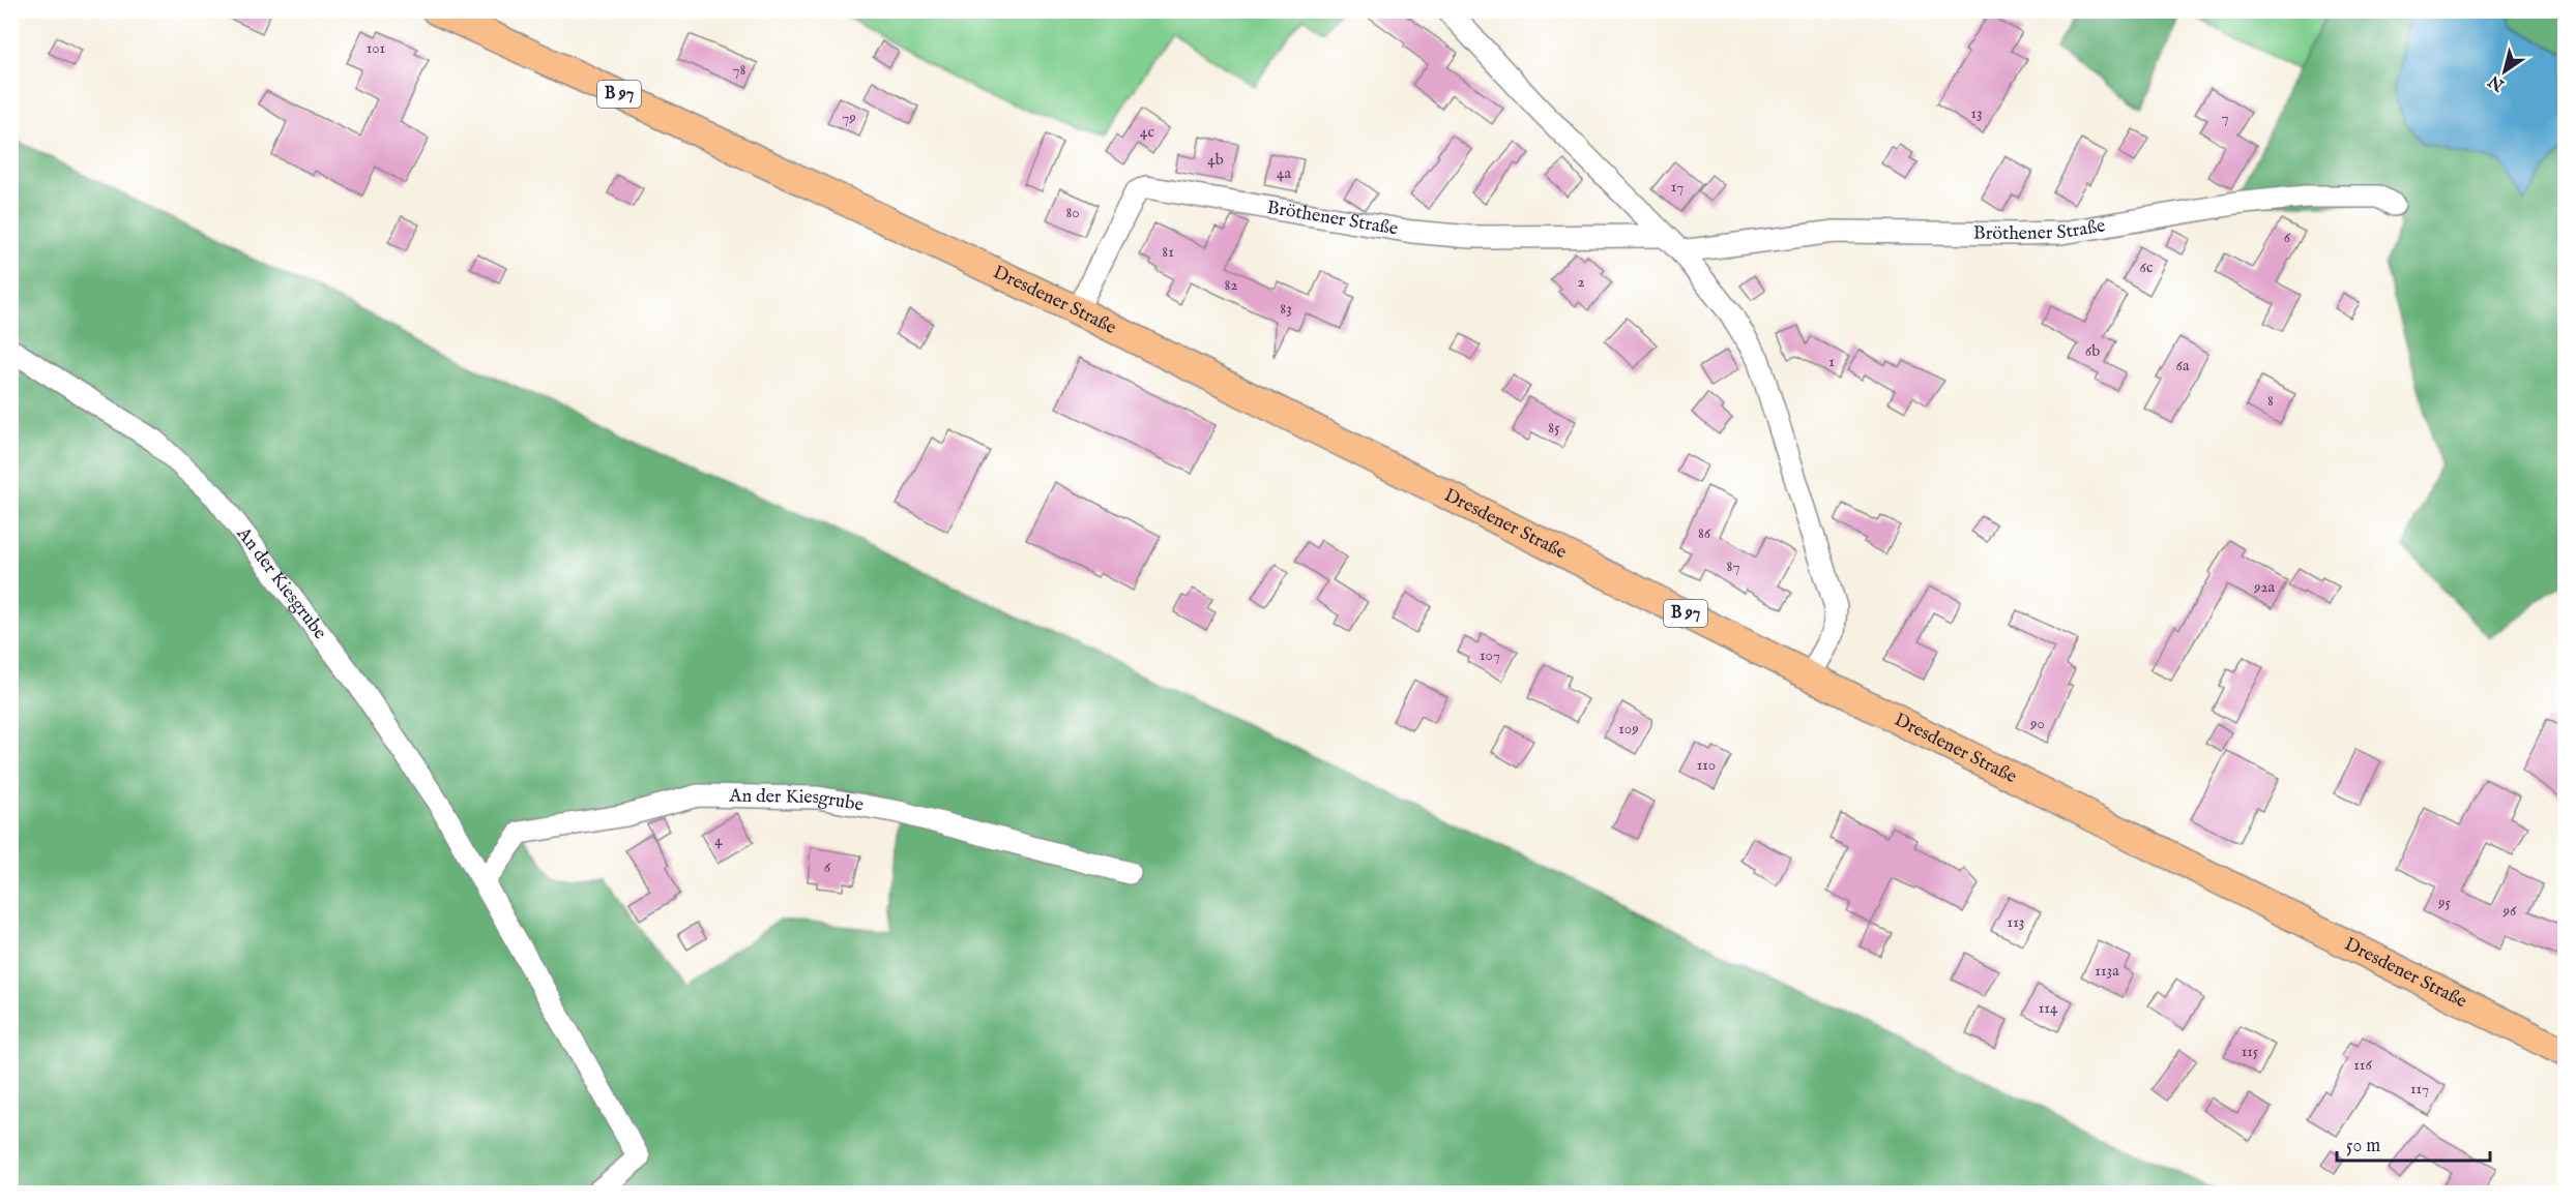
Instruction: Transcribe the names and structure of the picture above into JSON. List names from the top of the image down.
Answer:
{
  "streets": {
    "main road": ["B 97", "Dresdener Straße"],
    "street": ["Bröthener Straße", "An der Kiesgrube"]
  },
  "crossings": [
    ["Bröthener Straße", "Dresdener Straße"]
  ],
  "house_numbers": [
    "101",
    "78",
    "13",
    "79",
    "7",
    "4c",
    "4b",
    "4a",
    "17",
    "80",
    "6",
    "81",
    "6c",
    "2",
    "82",
    "83",
    "6b",
    "1",
    "6a",
    "8",
    "85",
    "86",
    "87",
    "92a",
    "107",
    "90",
    "109",
    "110",
    "4",
    "6",
    "95",
    "96",
    "113",
    "113a",
    "114",
    "115",
    "116",
    "117"
  ],
  "scale_bar": "50 m",
  "north": "bottom left"
}
